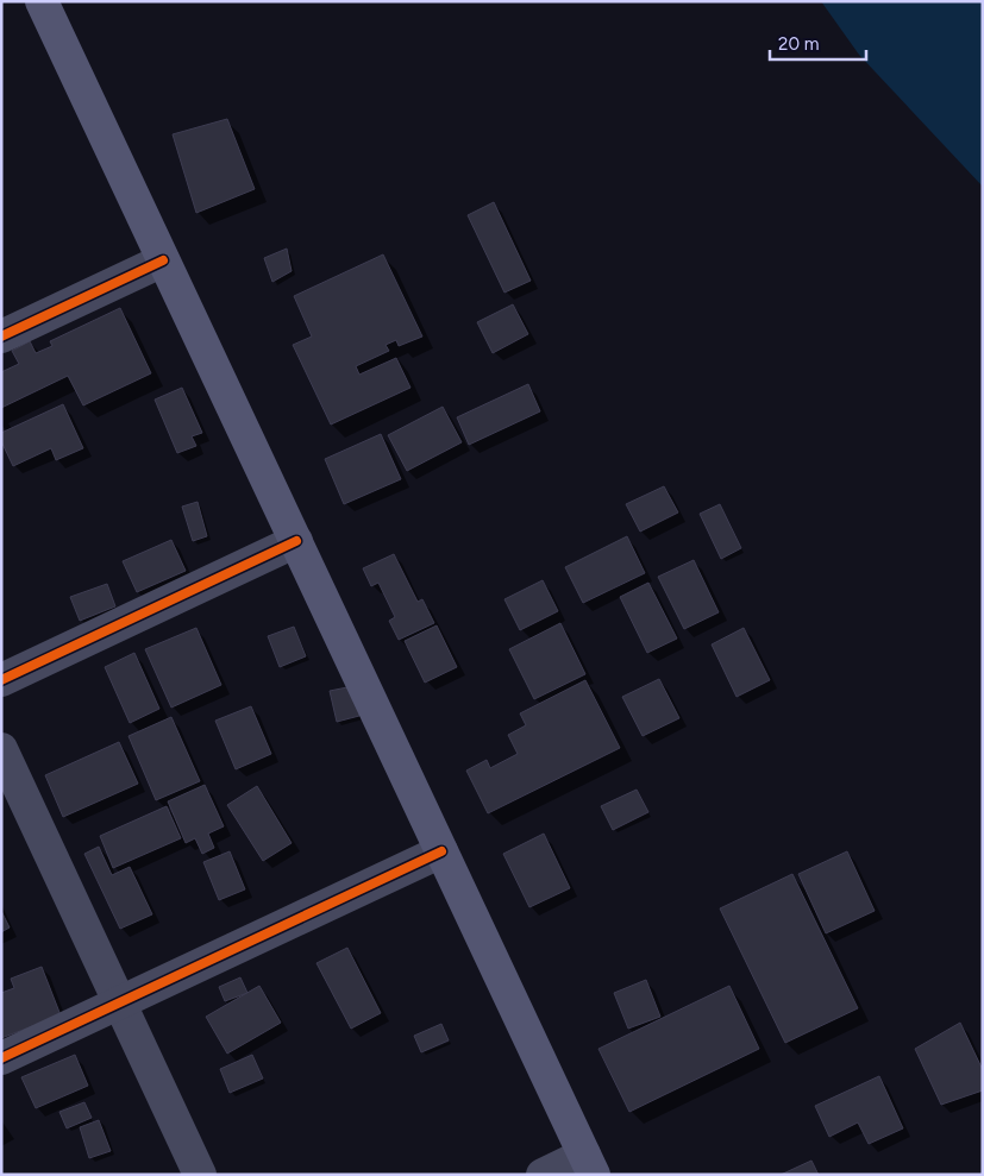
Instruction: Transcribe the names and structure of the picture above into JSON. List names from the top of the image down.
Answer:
{
  "scale_bar": "20 m"
}
